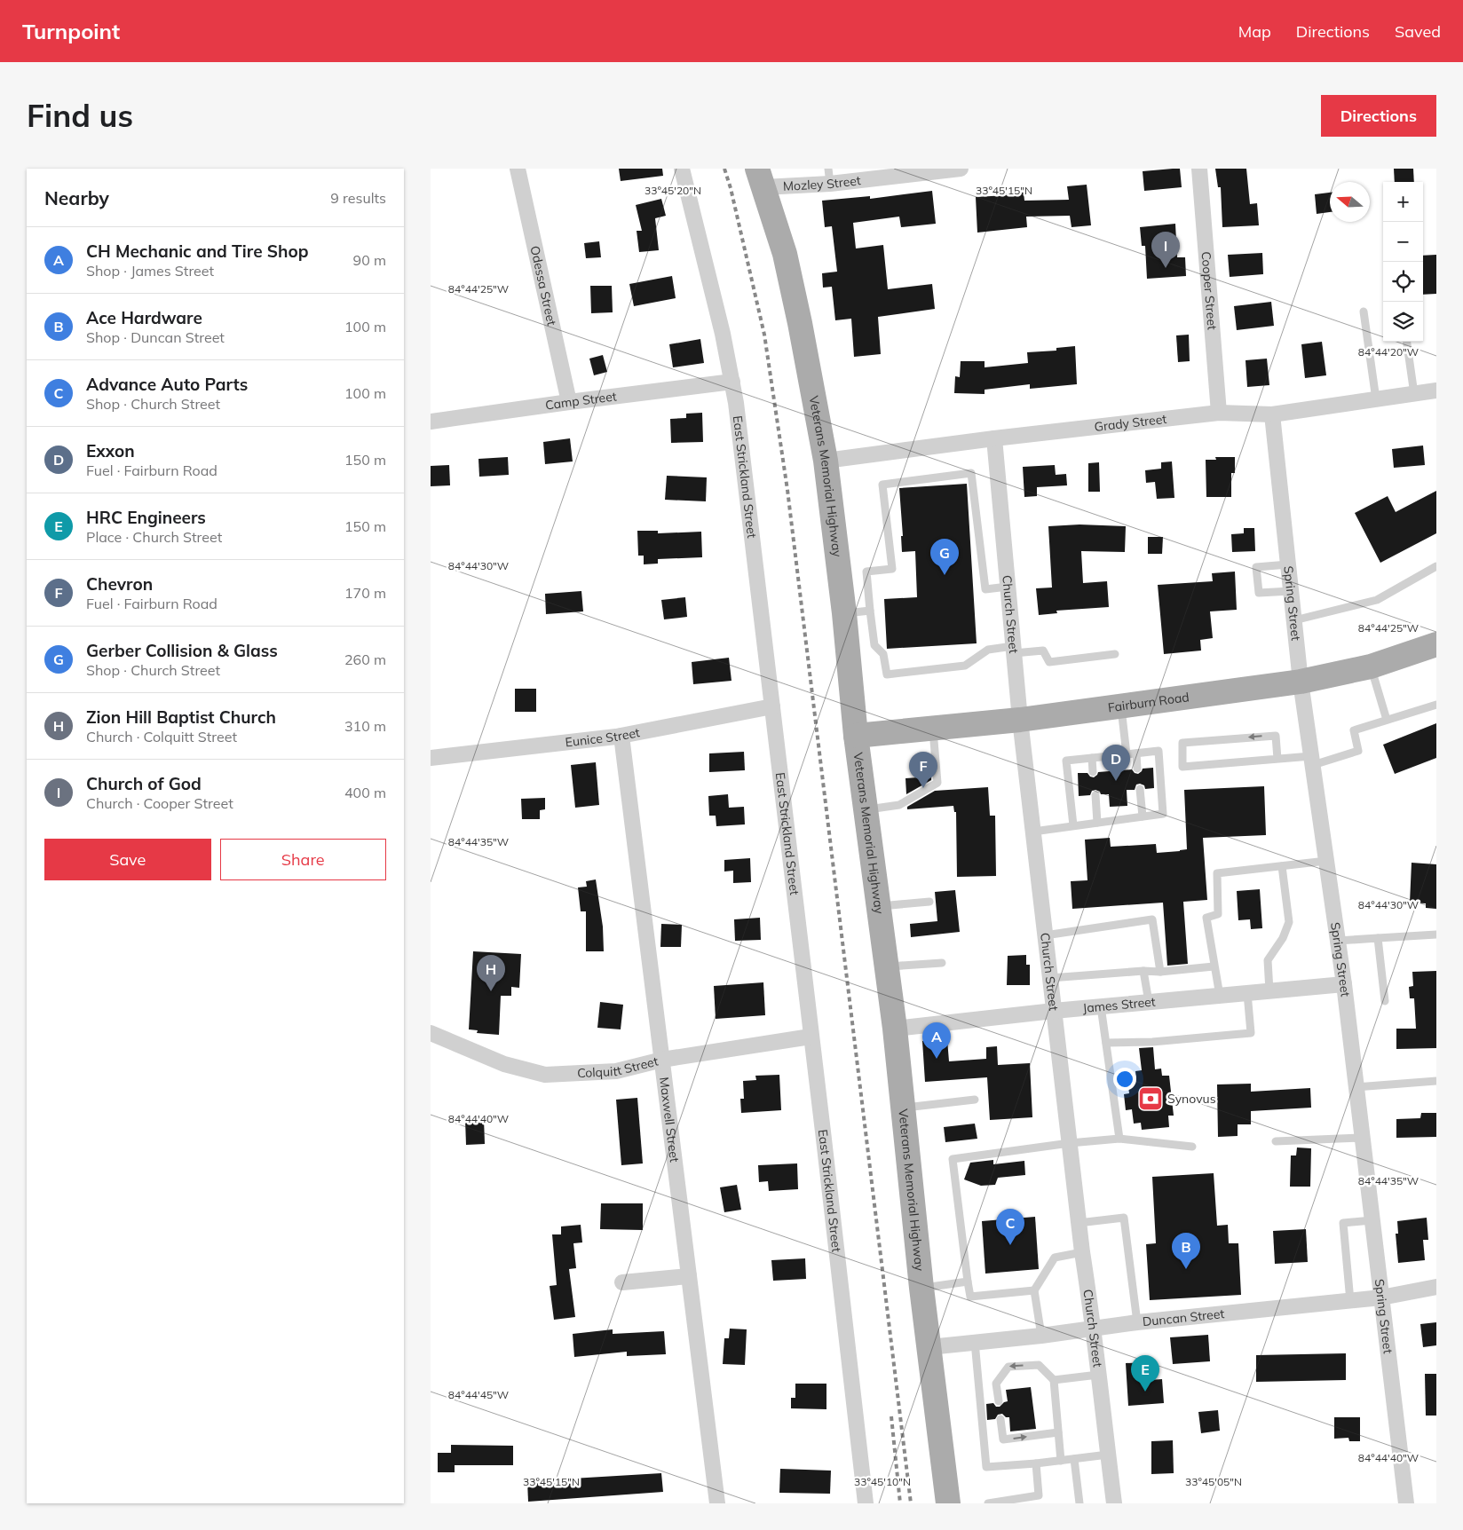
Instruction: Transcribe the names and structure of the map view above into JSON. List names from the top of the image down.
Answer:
{
  "streets": {
    "main road": ["Veterans Memorial Highway", "Fairburn Road"],
    "street": [
      "Mozley Street",
      "Odessa Street",
      "Cooper Street",
      "Camp Street",
      "Grady Street",
      "East Strickland Street",
      "Spring Street",
      "Church Street",
      "Eunice Street",
      "James Street",
      "Colquitt Street",
      "Maxwell Street",
      "Duncan Street"
    ]
  },
  "crossings": [
    ["Mozley Street", "Veterans Memorial Highway"],
    ["Odessa Street", "Camp Street"],
    ["Cooper Street", "Grady Street"],
    ["Camp Street", "East Strickland Street"],
    ["Grady Street", "Veterans Memorial Highway"],
    ["Grady Street", "Spring Street"],
    ["Grady Street", "Church Street"],
    ["East Strickland Street", "Eunice Street"],
    ["East Strickland Street", "Colquitt Street"],
    ["Veterans Memorial Highway", "Fairburn Road"],
    ["Veterans Memorial Highway", "James Street"],
    ["Veterans Memorial Highway", "Duncan Street"],
    ["Spring Street", "Fairburn Road"],
    ["Spring Street", "James Street"],
    ["Spring Street", "Duncan Street"],
    ["Church Street", "Fairburn Road"],
    ["Church Street", "James Street"],
    ["Church Street", "Duncan Street"],
    ["Eunice Street", "Maxwell Street"],
    ["Colquitt Street", "Maxwell Street"]
  ],
  "places": {
    "bank": ["Synovus"]
  },
  "north": "left",
  "page": {
    "header": "Turnpoint",
    "nav": ["Map", "Directions", "Saved"],
    "buttons": [
      "Directions",
      ["Save", "Share"]
    ],
    "title": "Find us",
    "heading": ["Nearby", "9 results"],
    "map_buttons": ["+", "−"],
    "list": [
      {
        "mark": "A",
        "name": "CH Mechanic and Tire Shop",
        "note": "Shop · James Street",
        "value": "90 m"
      },
      {
        "mark": "B",
        "name": "Ace Hardware",
        "note": "Shop · Duncan Street",
        "value": "100 m"
      },
      {
        "mark": "C",
        "name": "Advance Auto Parts",
        "note": "Shop · Church Street",
        "value": "100 m"
      },
      {
        "mark": "D",
        "name": "Exxon",
        "note": "Fuel · Fairburn Road",
        "value": "150 m"
      },
      {
        "mark": "E",
        "name": "HRC Engineers",
        "note": "Place · Church Street",
        "value": "150 m"
      },
      {
        "mark": "F",
        "name": "Chevron",
        "note": "Fuel · Fairburn Road",
        "value": "170 m"
      },
      {
        "mark": "G",
        "name": "Gerber Collision & Glass",
        "note": "Shop · Church Street",
        "value": "260 m"
      },
      {
        "mark": "H",
        "name": "Zion Hill Baptist Church",
        "note": "Church · Colquitt Street",
        "value": "310 m"
      },
      {
        "mark": "I",
        "name": "Church of God",
        "note": "Church · Cooper Street",
        "value": "400 m"
      }
    ],
    "pins": [
      "I",
      "G",
      "D",
      "F",
      "H",
      "A",
      "C",
      "B",
      "E"
    ]
  },
  "coordinates": [
    "33°45'20\"N",
    "33°45'15\"N",
    "84°44'25\"W",
    "84°44'20\"W",
    "84°44'30\"W",
    "84°44'35\"W",
    "84°44'40\"W",
    "84°44'45\"W",
    "33°45'10\"N",
    "33°45'05\"N"
  ]
}
